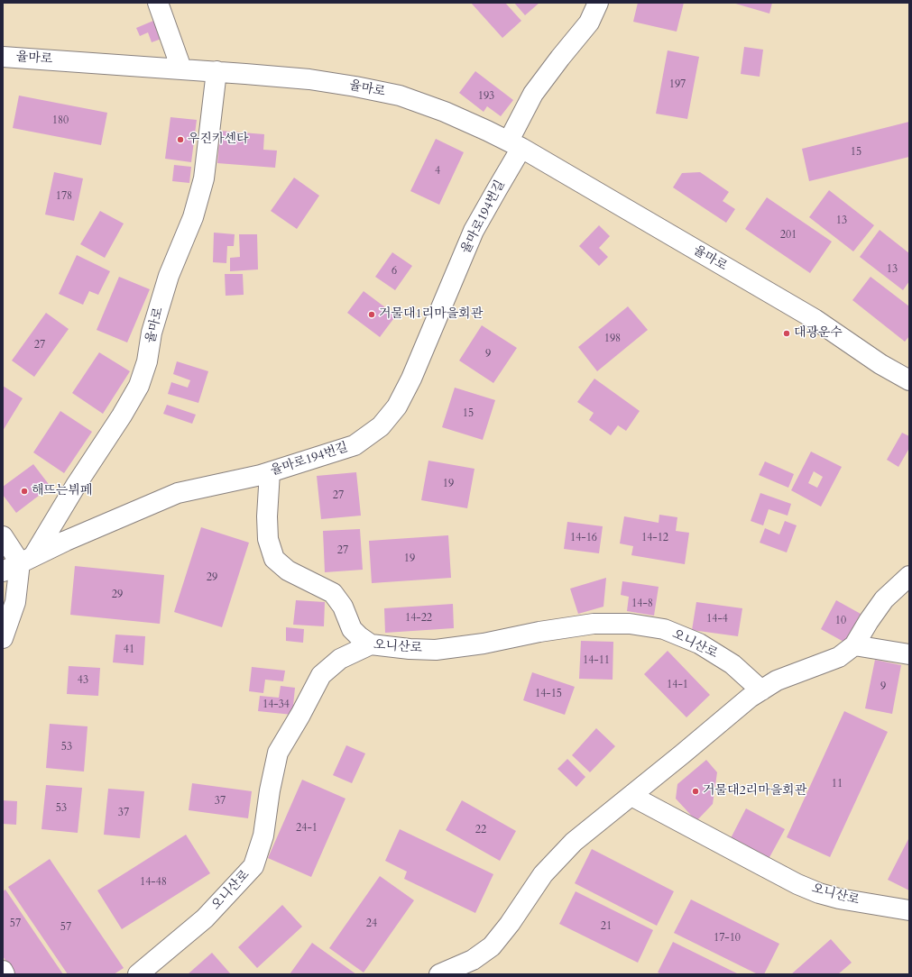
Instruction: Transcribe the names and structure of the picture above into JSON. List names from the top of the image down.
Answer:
{
  "streets": {
    "street": ["율마로", "율마로194번길", "오니산로"]
  },
  "crossings": [
    ["율마로", "율마로194번길"]
  ],
  "places": [
    "우진카센타",
    "거물대1리마을회관",
    "대광운수",
    "해뜨는뷔페",
    "거물대2리마을회관"
  ],
  "house_numbers": [
    "197",
    "193",
    "180",
    "15",
    "4",
    "178",
    "13",
    "201",
    "13",
    "6",
    "198",
    "27",
    "9",
    "15",
    "19",
    "27",
    "14-16",
    "14-12",
    "27",
    "19",
    "29",
    "29",
    "14-8",
    "14-22",
    "14-4",
    "10",
    "41",
    "14-11",
    "43",
    "14-1",
    "9",
    "14-15",
    "14-34",
    "53",
    "11",
    "37",
    "53",
    "37",
    "24-1",
    "22",
    "14-48",
    "57",
    "24",
    "21",
    "57",
    "17-10"
  ]
}
